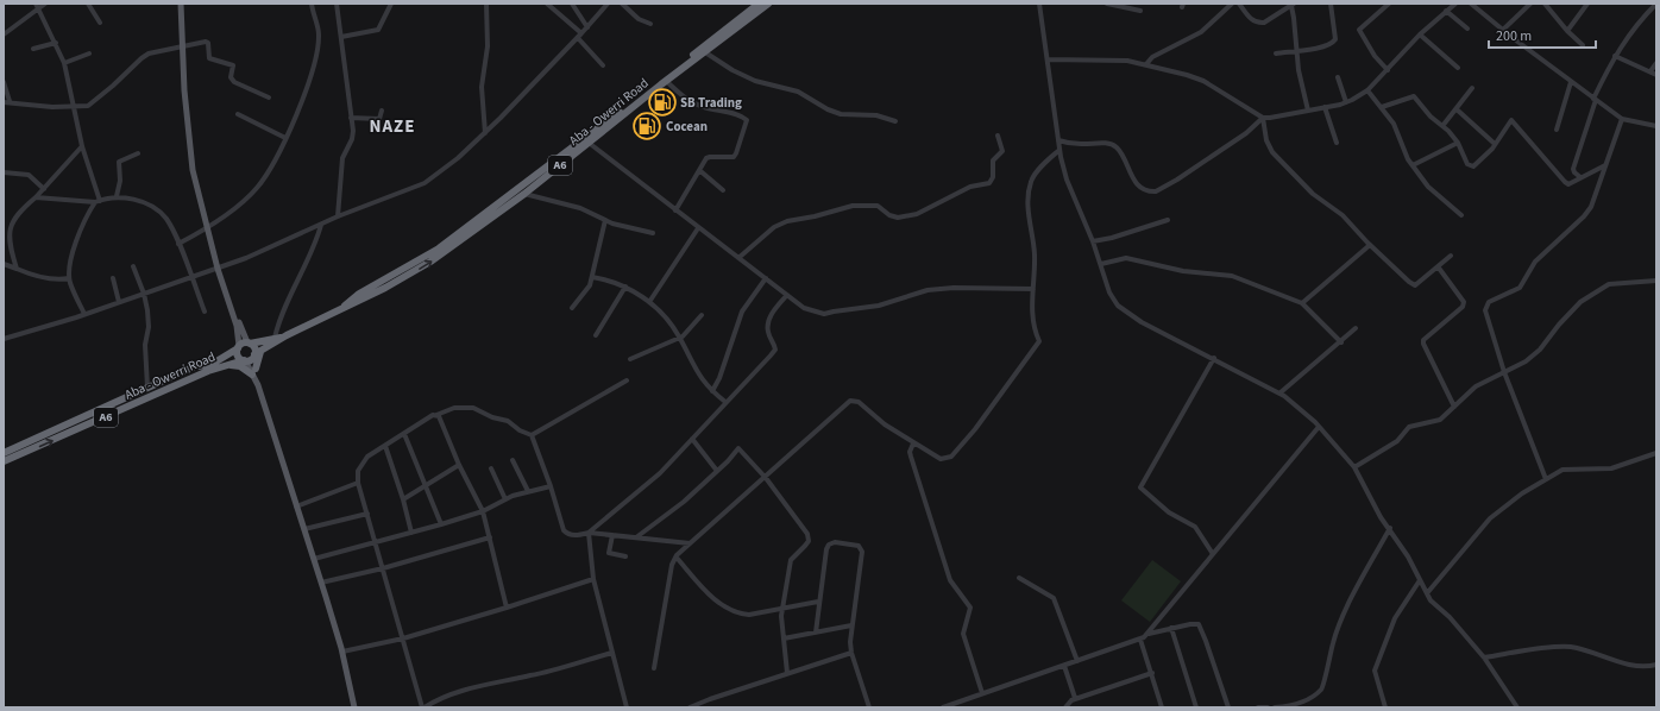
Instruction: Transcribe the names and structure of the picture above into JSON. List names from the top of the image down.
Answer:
{
  "streets": {
    "highway": ["Aba - Owerri Road", "A6"]
  },
  "districts": ["NAZE"],
  "places": {
    "fuel station": ["SB Trading", "Cocean"]
  },
  "scale_bar": "200 m"
}
